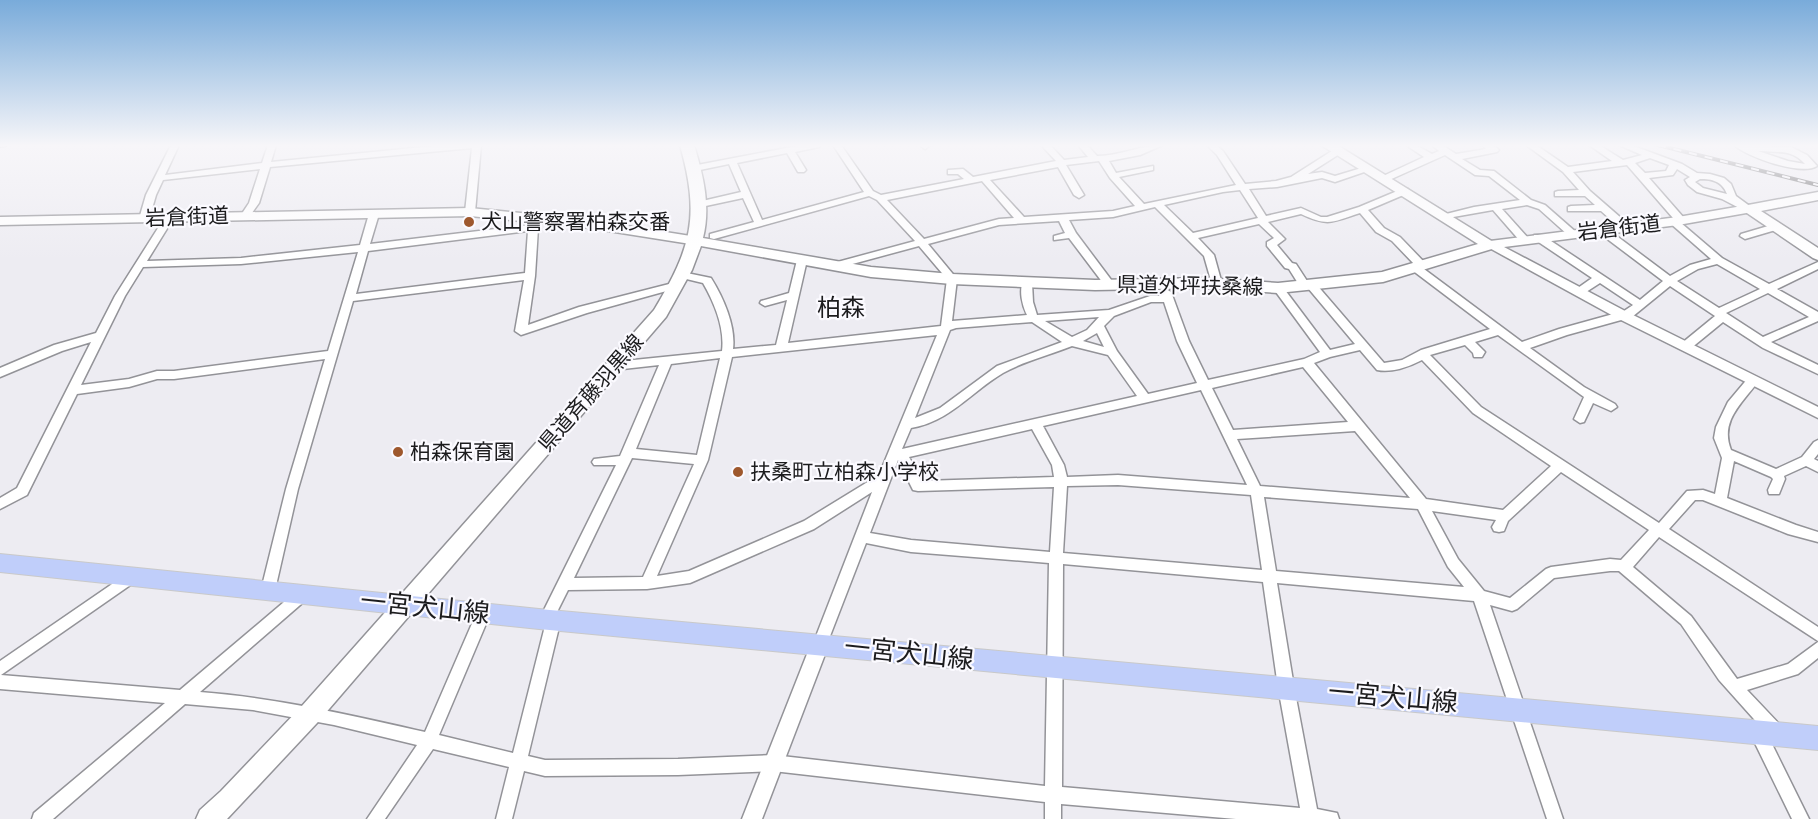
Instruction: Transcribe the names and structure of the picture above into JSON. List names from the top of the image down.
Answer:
{
  "streets": {
    "main road": ["県道外坪扶桑線", "県道斉藤羽黒線", "一宮犬山線"],
    "street": ["岩倉街道"]
  },
  "crossings": [
    ["岩倉街道", "県道外坪扶桑線"],
    ["岩倉街道", "県道斉藤羽黒線"],
    ["県道外坪扶桑線", "県道斉藤羽黒線"],
    ["県道斉藤羽黒線", "一宮犬山線"]
  ],
  "districts": ["柏森"],
  "places": ["犬山警察署柏森交番", "柏森保育園", "扶桑町立柏森小学校"]
}
